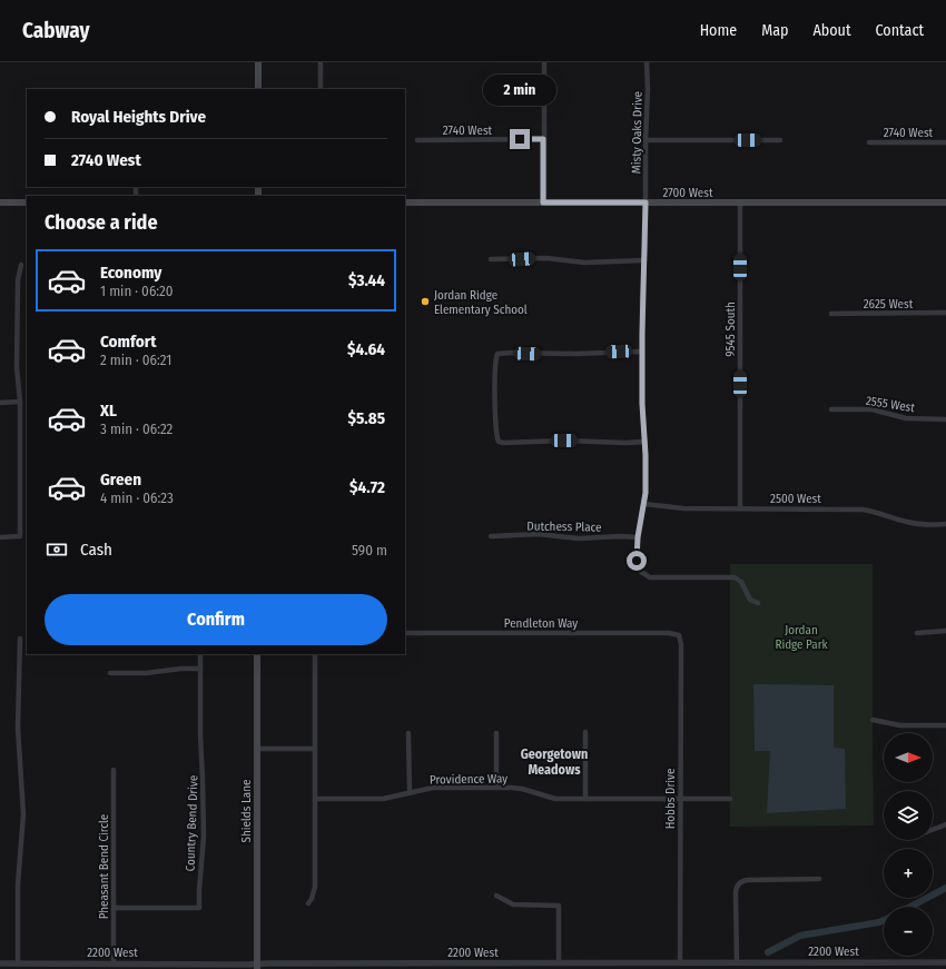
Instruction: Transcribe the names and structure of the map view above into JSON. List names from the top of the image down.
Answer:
{
  "streets": {
    "main road": ["2700 West", "Shields Lane"],
    "street": [
      "2740 West",
      "Misty Oaks Drive",
      "2625 West",
      "9545 South",
      "2555 West",
      "2500 West",
      "Dutchess Place",
      "Pendleton Way",
      "Providence Way",
      "Hobbs Drive",
      "Country Bend Drive",
      "Pheasant Bend Circle",
      "2200 West"
    ]
  },
  "crossings": [
    ["Misty Oaks Drive", "2700 West"],
    ["Misty Oaks Drive", "2500 West"],
    ["Misty Oaks Drive", "Dutchess Place"],
    ["2700 West", "9545 South"],
    ["9545 South", "2500 West"],
    ["Pendleton Way", "Hobbs Drive"],
    ["Providence Way", "Hobbs Drive"],
    ["Hobbs Drive", "2200 West"],
    ["Shields Lane", "2200 West"],
    ["Country Bend Drive", "Pheasant Bend Circle"],
    ["Pheasant Bend Circle", "2200 West"]
  ],
  "districts": ["Georgetown Meadows"],
  "parks": ["Jordan Ridge Park"],
  "places": ["Jordan Ridge Elementary School"],
  "north": "right",
  "page": {
    "header": "Cabway",
    "nav": [
      "Home",
      "Map",
      "About",
      "Contact"
    ],
    "bubble": "2 min",
    "banner": ["Royal Heights Drive", "2740 West"],
    "heading": "Choose a ride",
    "list": [
      {
        "name": "Economy",
        "note": "1 min · 06:20",
        "value": "$3.44"
      },
      {
        "name": "Comfort",
        "note": "2 min · 06:21",
        "value": "$4.64"
      },
      {
        "name": "XL",
        "note": "3 min · 06:22",
        "value": "$5.85"
      },
      {
        "name": "Green",
        "note": "4 min · 06:23",
        "value": "$4.72"
      }
    ],
    "pay": ["Cash", "590 m"],
    "buttons": "Confirm",
    "map_buttons": ["+", "−"]
  }
}
